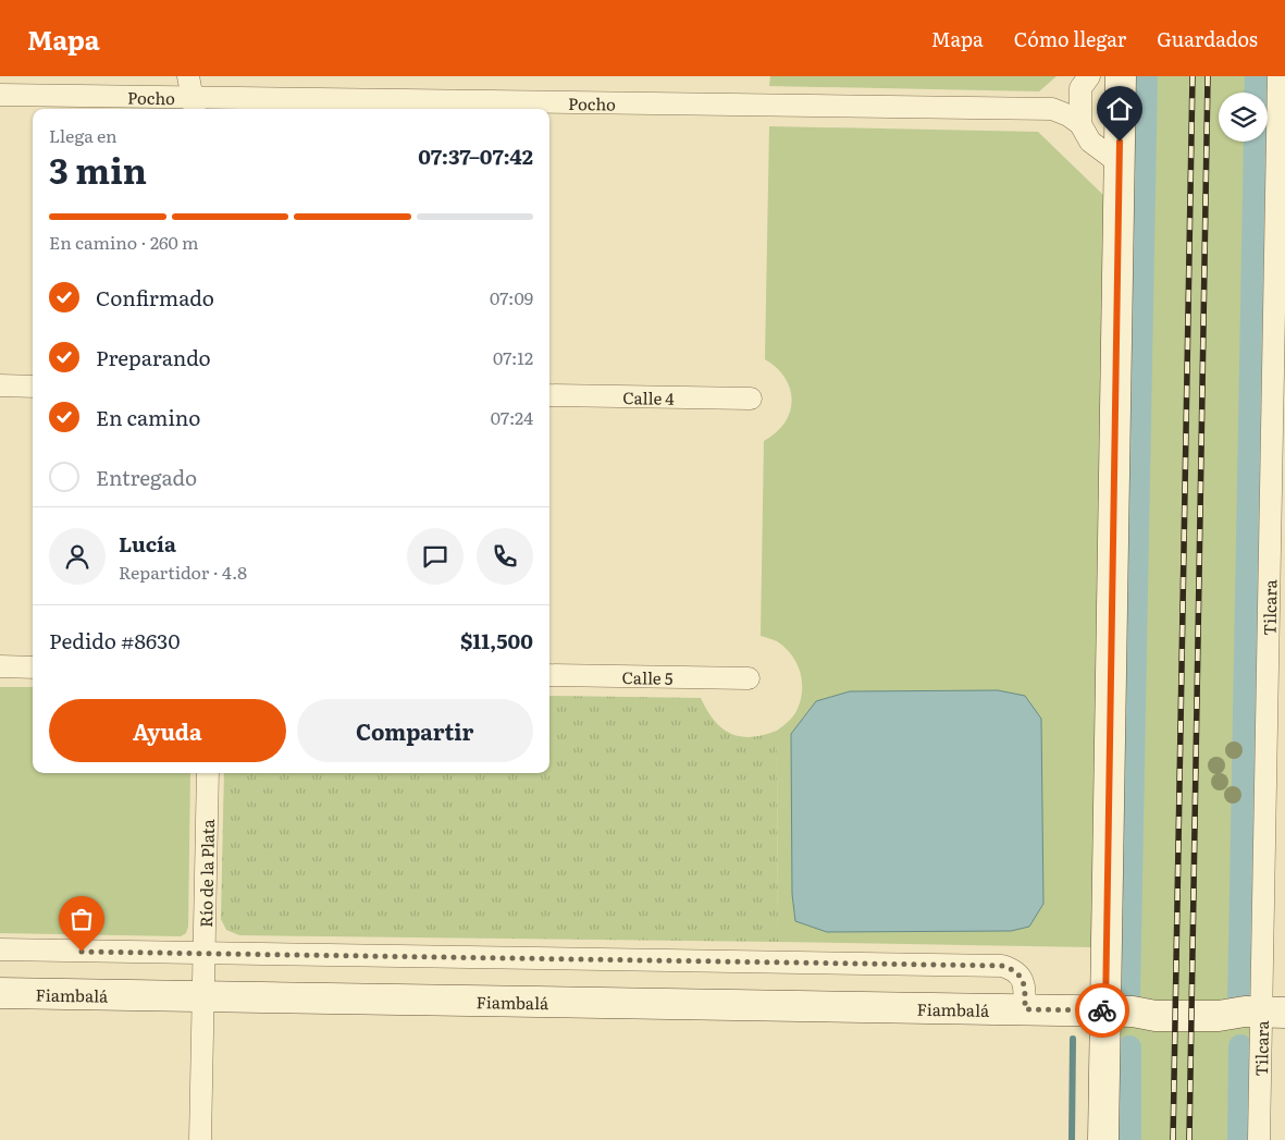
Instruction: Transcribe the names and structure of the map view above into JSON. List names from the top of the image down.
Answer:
{
  "streets": {
    "street": [
      "Pocho",
      "Calle 4",
      "Tilcara",
      "Calle 5",
      "Río de la Plata",
      "Fiambalá"
    ]
  },
  "crossings": [
    ["Tilcara", "Fiambalá"],
    ["Río de la Plata", "Fiambalá"]
  ],
  "page": {
    "header": "Mapa",
    "nav": ["Mapa", "Cómo llegar", "Guardados"],
    "heading": ["3 min", "Llega en", "07:37–07:42"],
    "panel": [
      "Lucía",
      "Repartidor · 4.8",
      "Pedido #8630",
      "$11,500"
    ],
    "bar": "En camino · 260 m",
    "list": [
      ["Confirmado", "07:09"],
      ["Preparando", "07:12"],
      ["En camino", "07:24"],
      "Entregado"
    ],
    "buttons": ["Ayuda", "Compartir"]
  }
}
